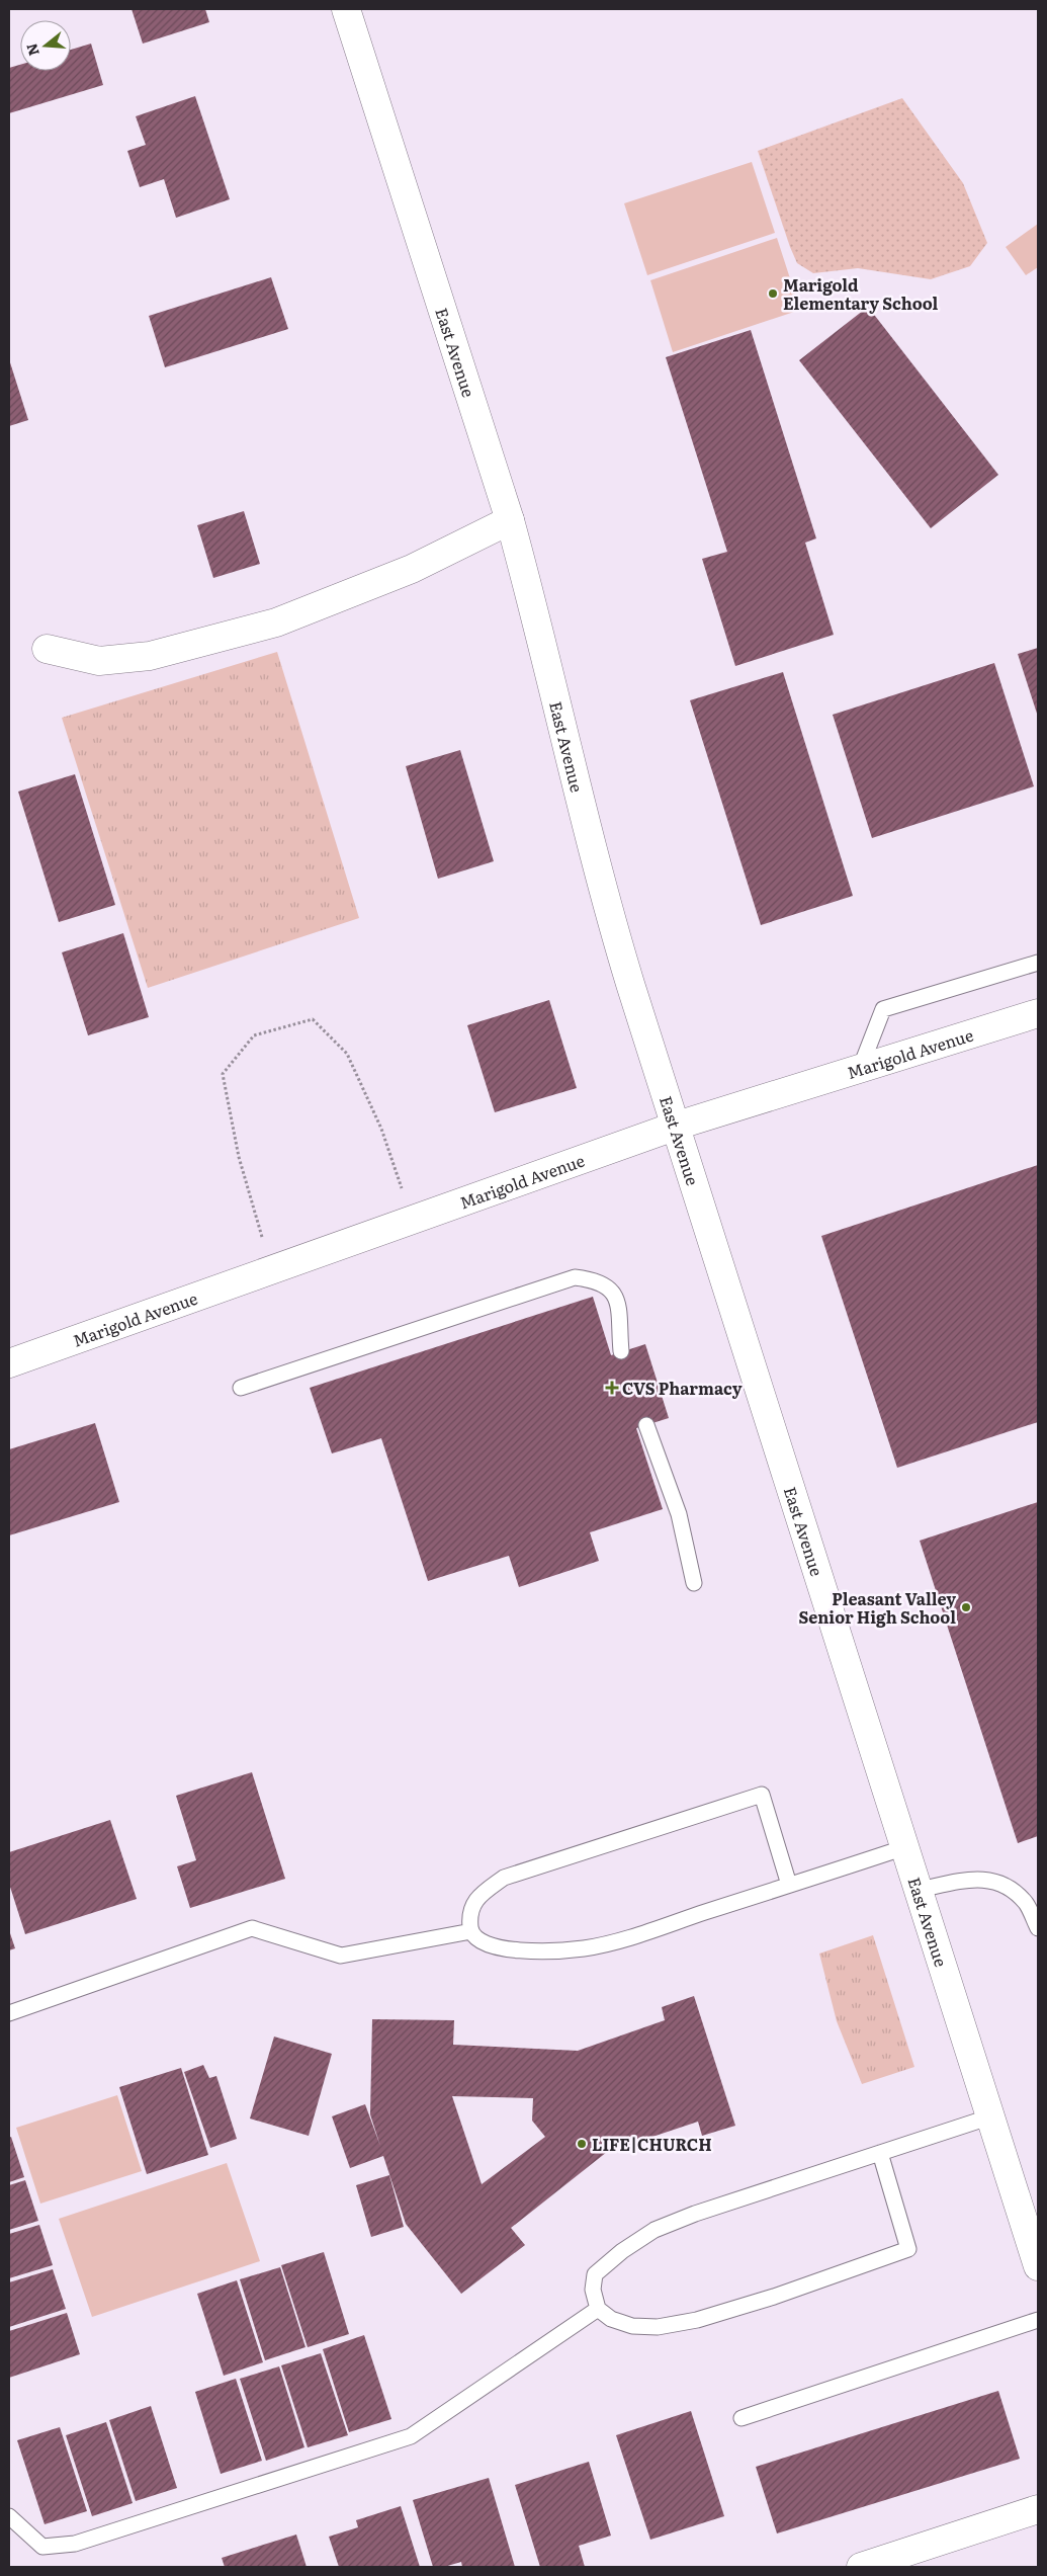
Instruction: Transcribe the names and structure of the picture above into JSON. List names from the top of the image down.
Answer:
{
  "streets": {
    "main road": ["East Avenue", "Marigold Avenue"]
  },
  "crossings": [
    ["East Avenue", "Marigold Avenue"]
  ],
  "places": {
    "other": ["Marigold Elementary School", "Pleasant Valley Senior High School", "LIFE|CHURCH"],
    "health": ["CVS Pharmacy"]
  },
  "north": "left"
}
